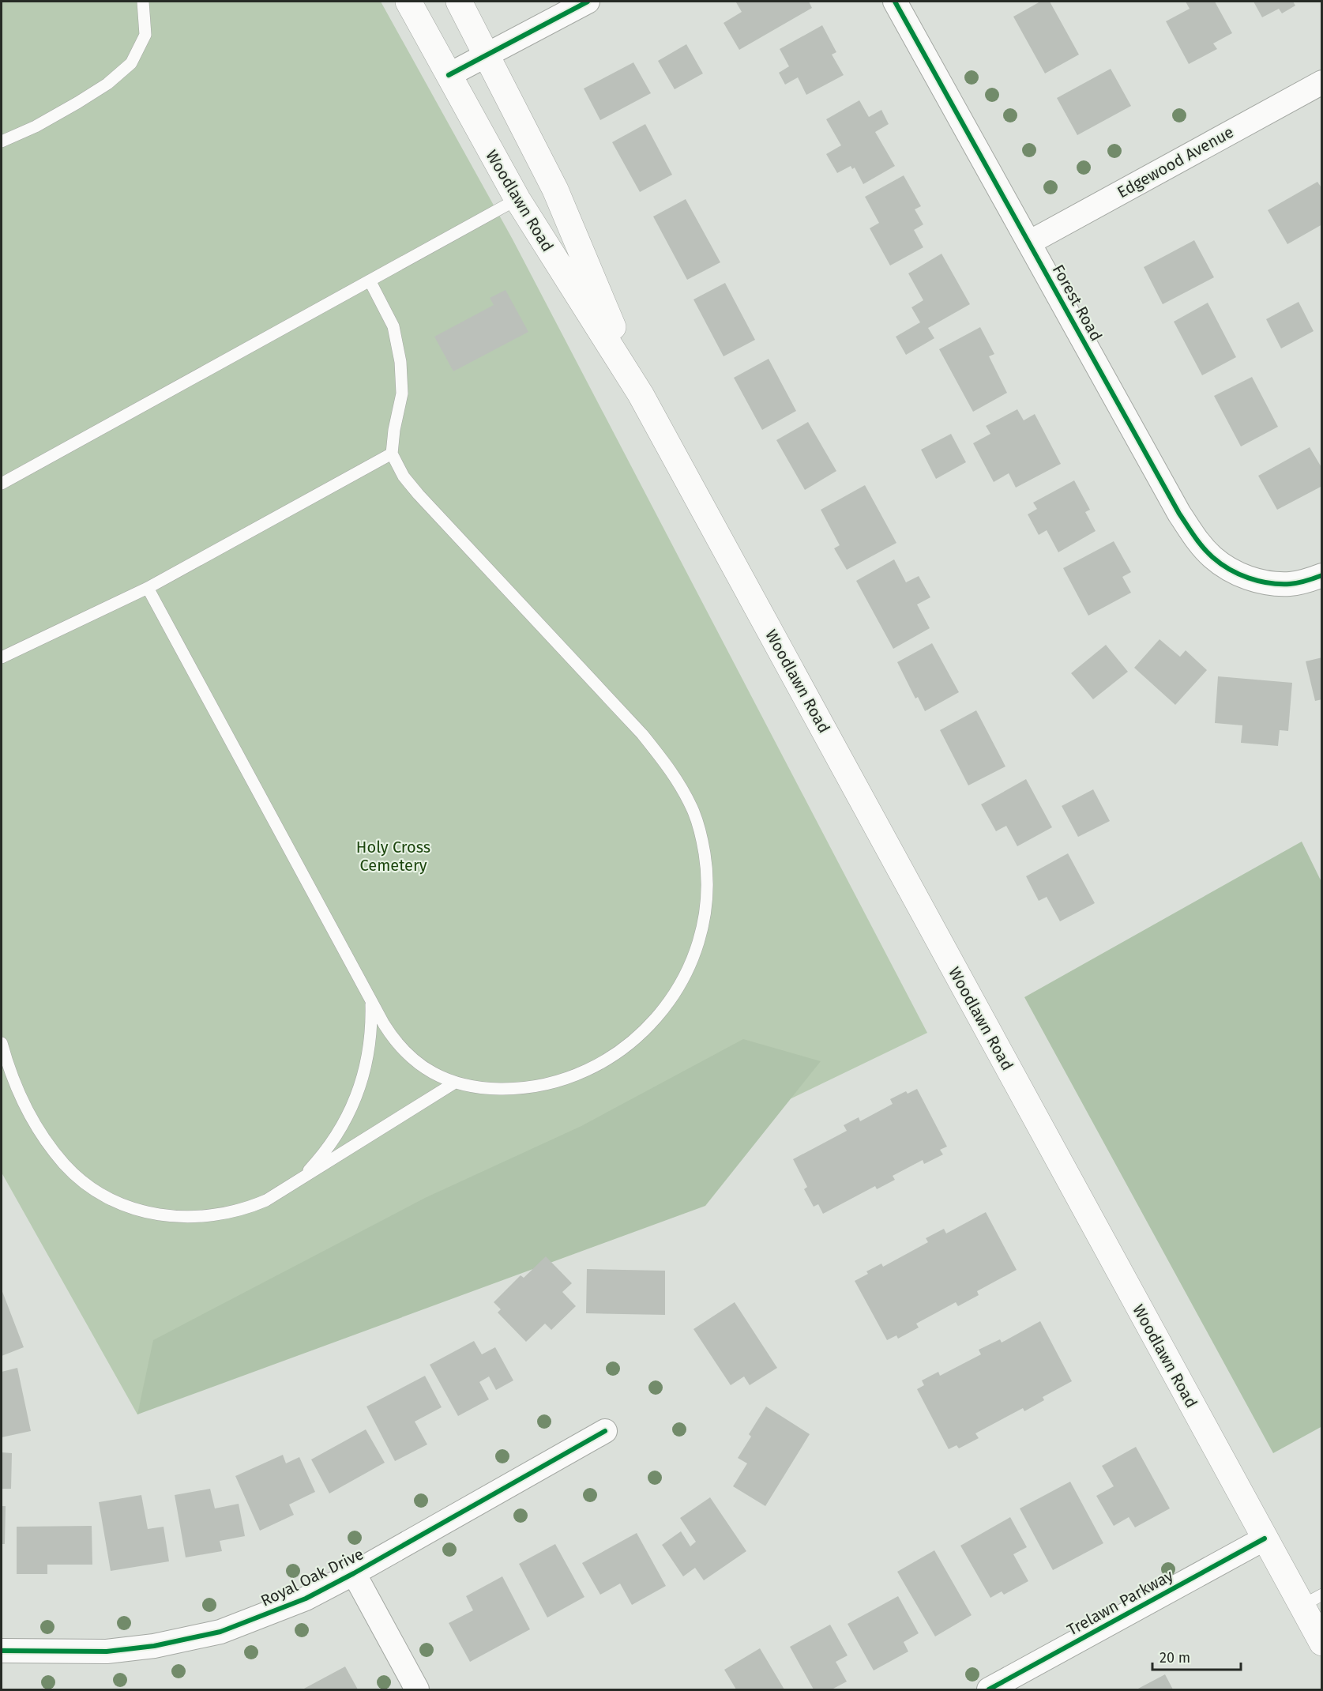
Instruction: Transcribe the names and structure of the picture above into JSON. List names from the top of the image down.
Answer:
{
  "streets": {
    "main road": ["Woodlawn Road"],
    "street": [
      "Edgewood Avenue",
      "Forest Road",
      "Royal Oak Drive",
      "Trelawn Parkway"
    ]
  },
  "crossings": [
    ["Edgewood Avenue", "Forest Road"],
    ["Woodlawn Road", "Trelawn Parkway"]
  ],
  "parks": ["Holy Cross Cemetery"],
  "scale_bar": "20 m"
}
